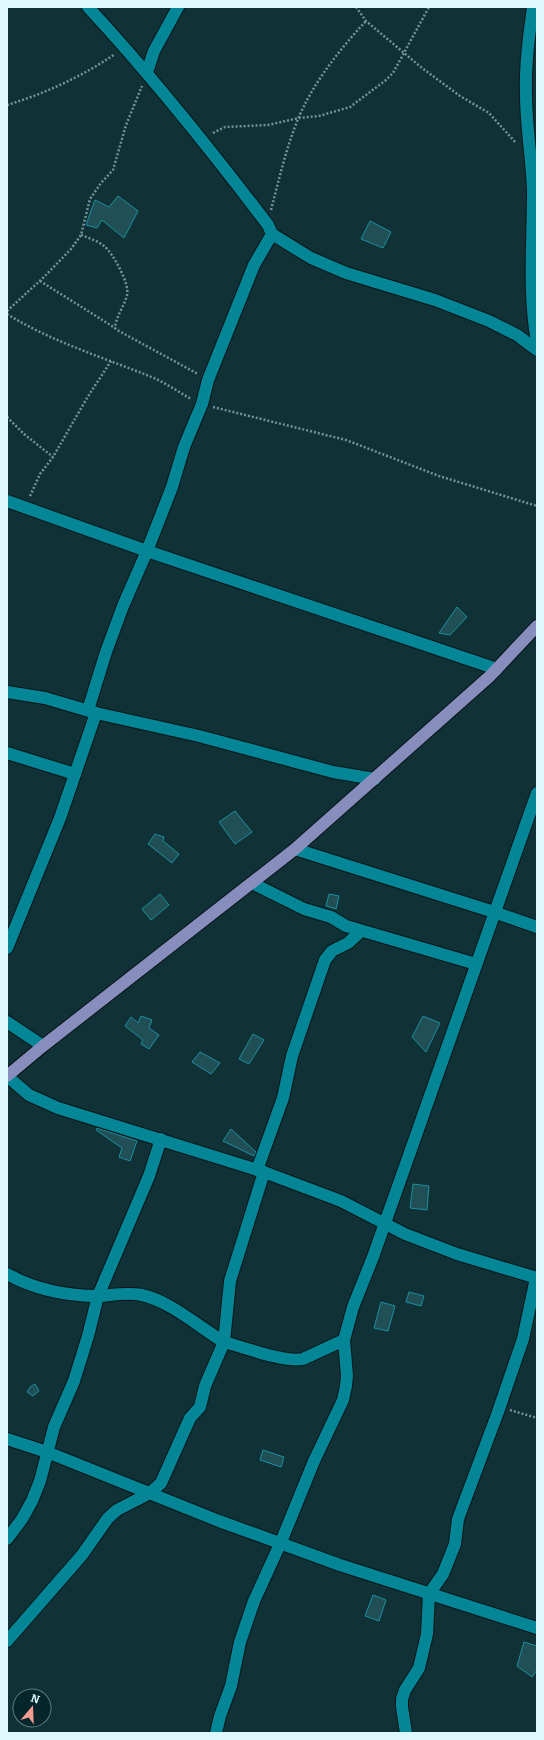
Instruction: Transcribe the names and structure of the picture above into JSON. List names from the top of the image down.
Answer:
{
  "north": "top"
}
